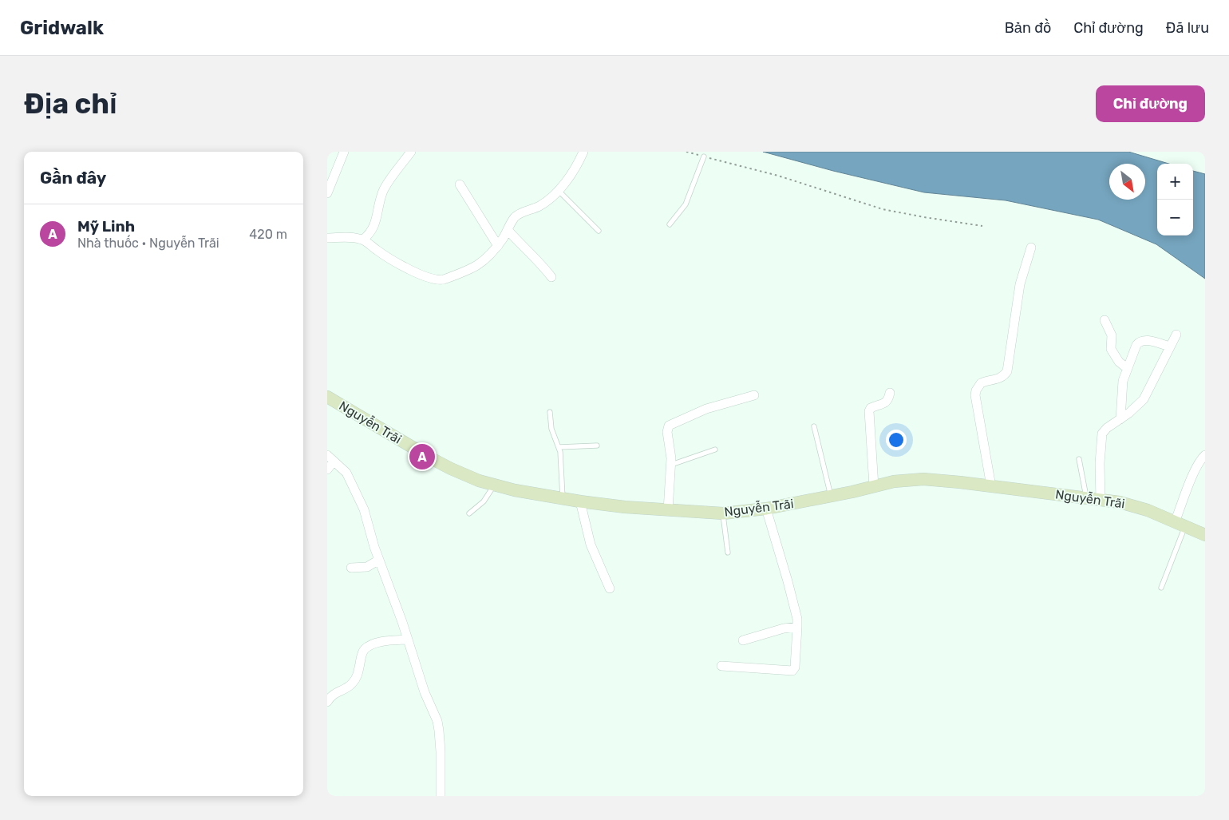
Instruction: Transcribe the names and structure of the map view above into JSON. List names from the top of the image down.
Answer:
{
  "streets": {
    "main road": ["Nguyễn Trãi"]
  },
  "north": "bottom right",
  "page": {
    "header": "Gridwalk",
    "nav": ["Bản đồ", "Chỉ đường", "Đã lưu"],
    "buttons": "Chỉ đường",
    "title": "Địa chỉ",
    "heading": "Gần đây",
    "map_buttons": ["+", "−"],
    "list": [
      {
        "mark": "A",
        "name": "Mỹ Linh",
        "note": "Nhà thuốc · Nguyễn Trãi",
        "value": "420 m"
      }
    ],
    "pins": "A"
  }
}
